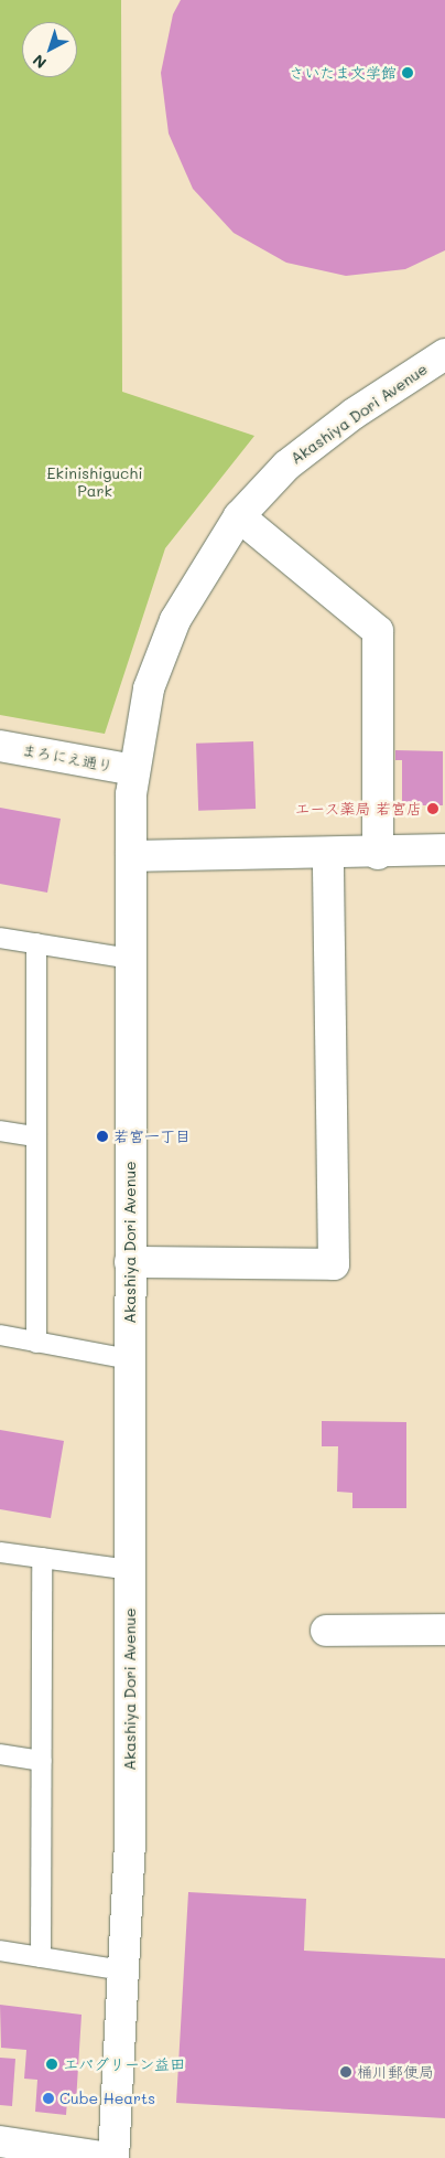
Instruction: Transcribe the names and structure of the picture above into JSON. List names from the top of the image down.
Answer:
{
  "streets": {
    "street": ["Akashiya Dori Avenue", "まろにえ通り"]
  },
  "crossings": [
    ["Akashiya Dori Avenue", "まろにえ通り"]
  ],
  "parks": ["Ekinishiguchi Park"],
  "places": [
    "さいたま文学館",
    "エース薬局 若宮店",
    "若宮一丁目",
    "エバグリーン益田",
    "桶川郵便局",
    "Cube Hearts"
  ],
  "north": "bottom left"
}
